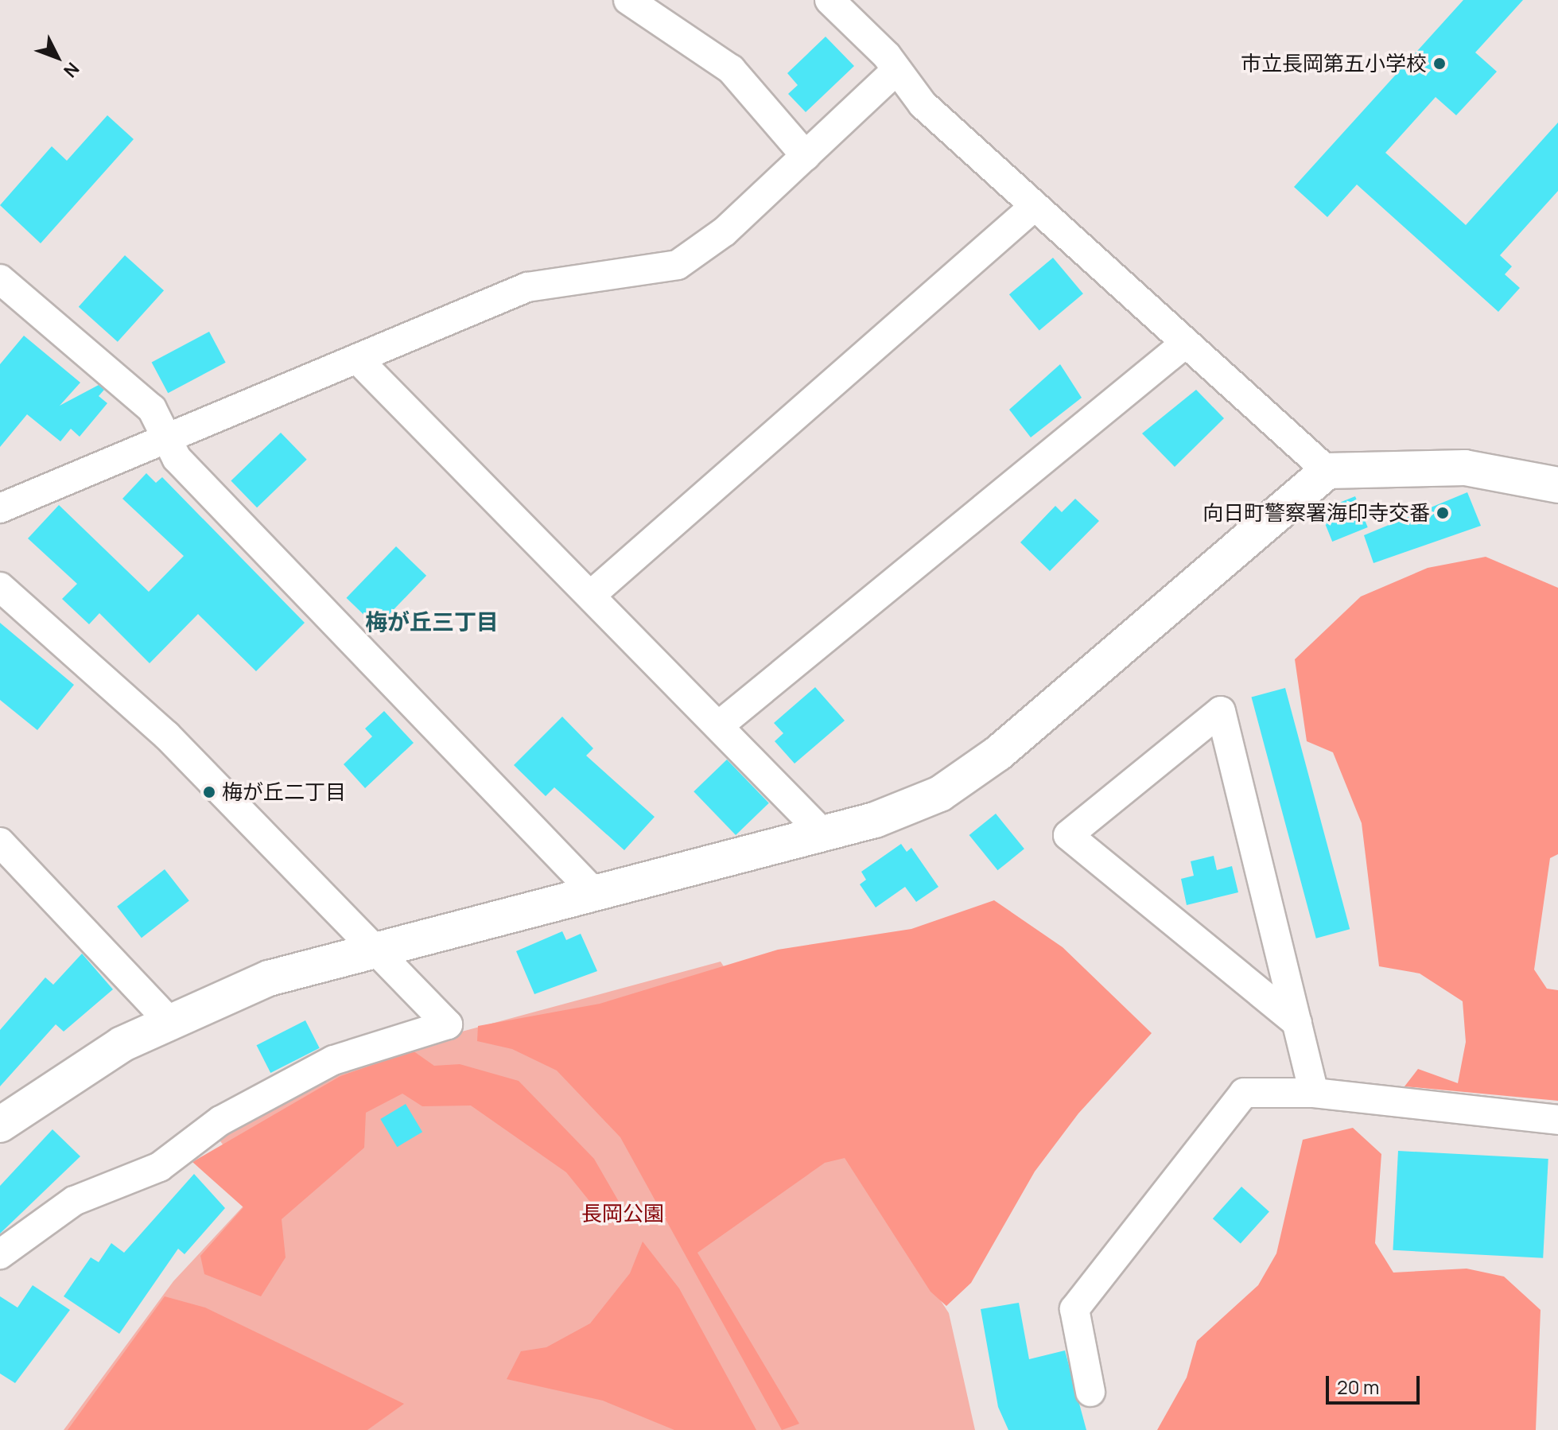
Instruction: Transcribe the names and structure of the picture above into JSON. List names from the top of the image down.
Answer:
{
  "districts": ["梅が丘三丁目"],
  "parks": ["長岡公園"],
  "places": ["市立長岡第五小学校", "向日町警察署海印寺交番", "梅が丘二丁目"],
  "scale_bar": "20 m",
  "north": "bottom right"
}
